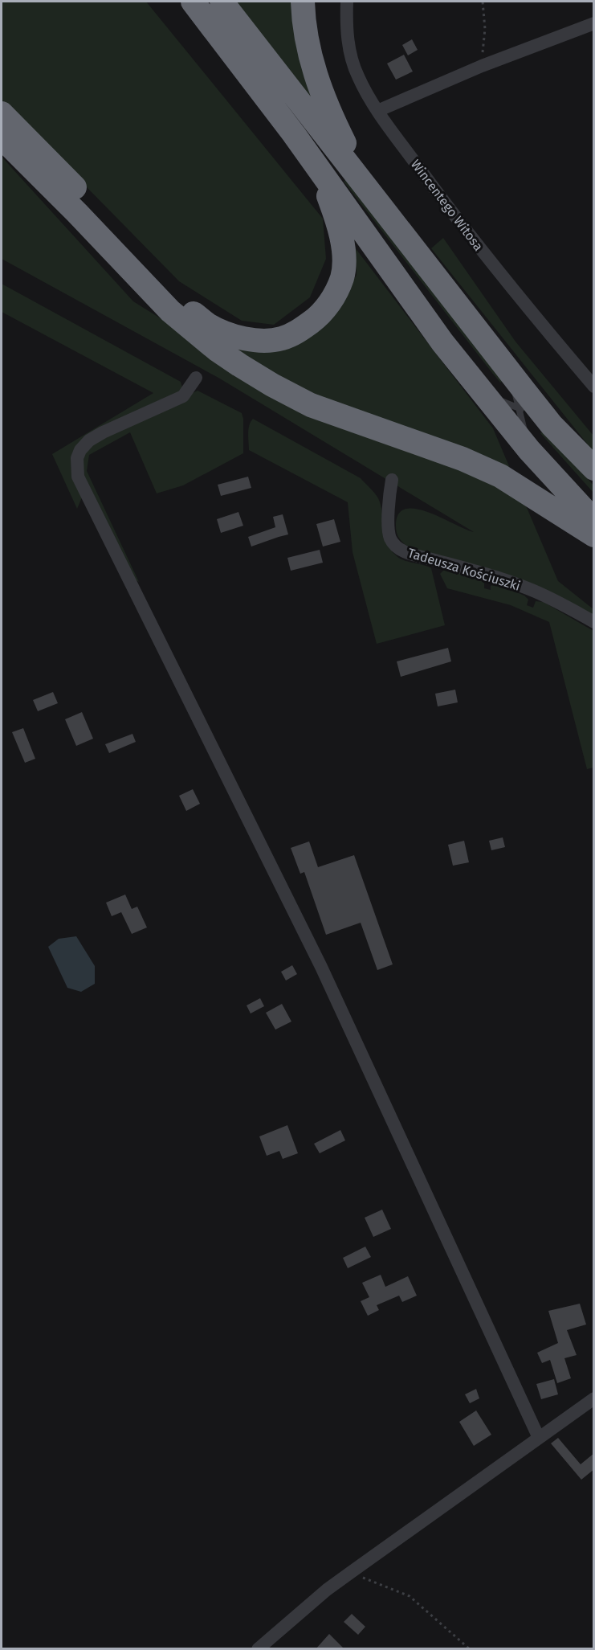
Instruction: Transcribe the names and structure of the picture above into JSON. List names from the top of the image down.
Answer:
{
  "streets": {
    "street": ["Wincentego Witosa", "Tadeusza Kościuszki"]
  }
}
